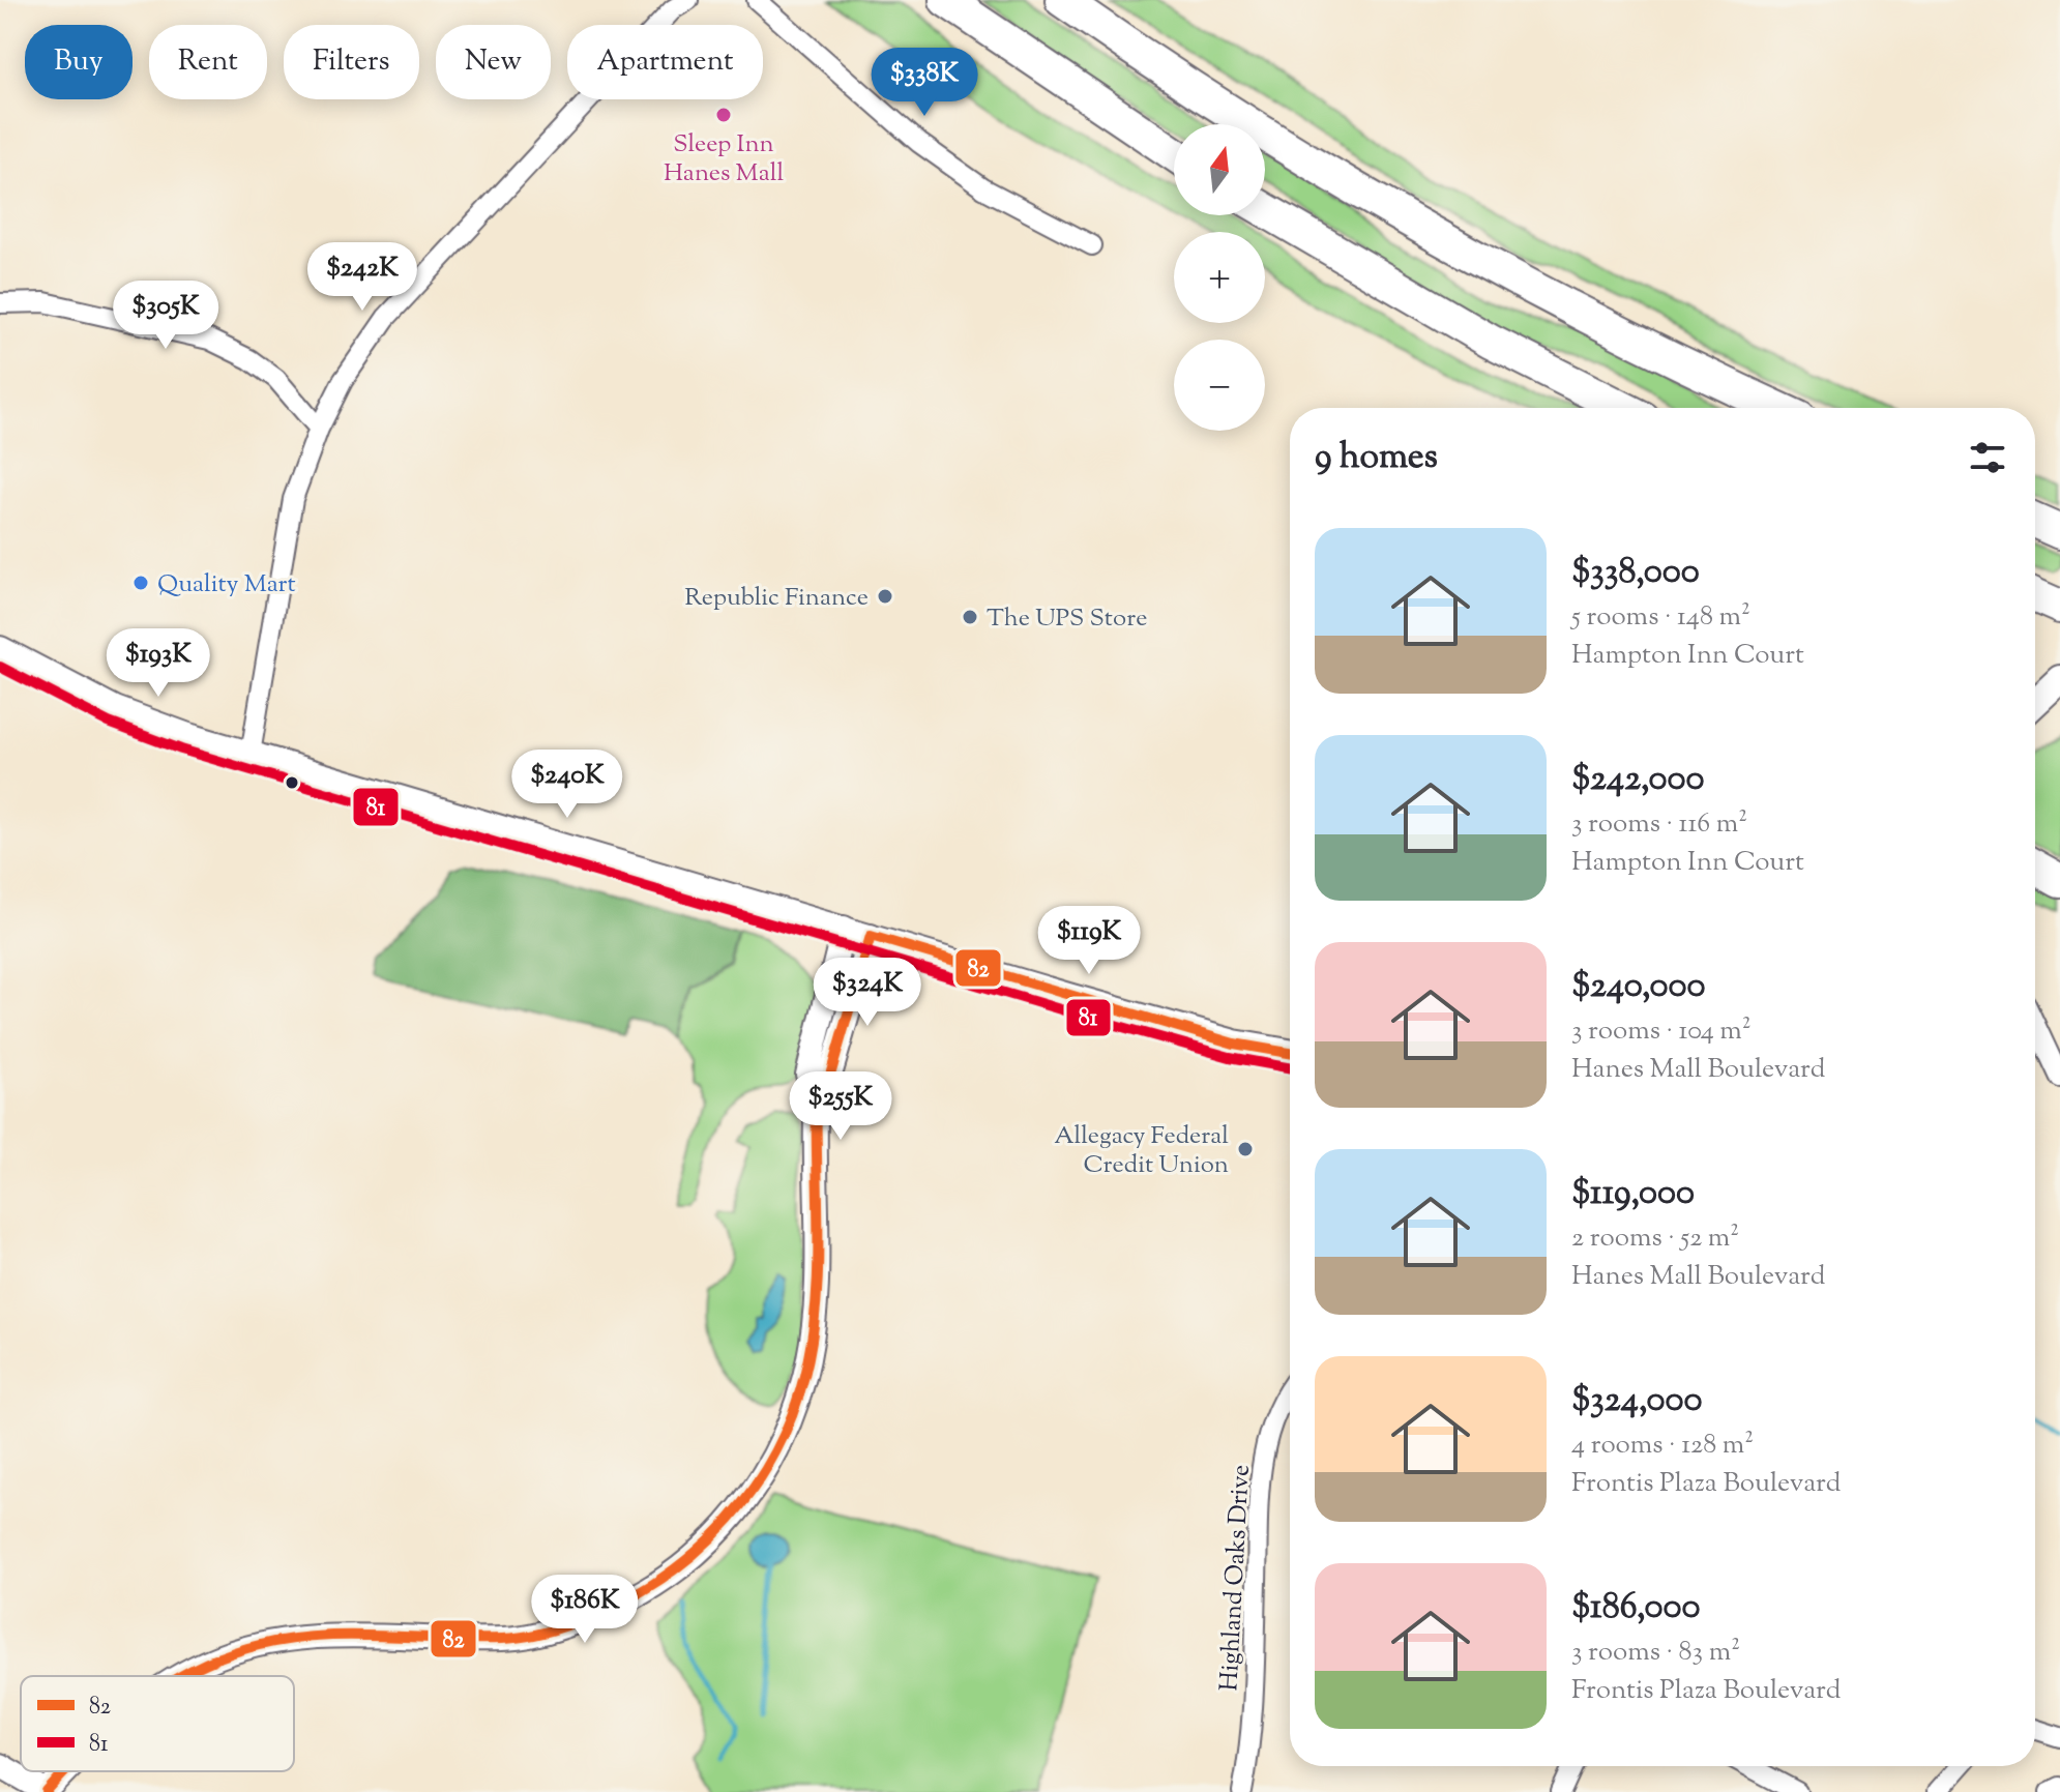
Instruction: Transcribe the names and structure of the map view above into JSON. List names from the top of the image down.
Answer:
{
  "streets": {
    "street": ["Highland Oaks Drive"]
  },
  "places": [
    "Sleep Inn Hanes Mall",
    "Quality Mart",
    "Republic Finance",
    "The UPS Store",
    "Allegacy Federal Credit Union"
  ],
  "lines": ["transit line 81", "transit line 82"],
  "legend": ["82", "81"],
  "north": "top",
  "page": {
    "chip": [
      "Buy",
      "Rent",
      "Filters",
      "New",
      "Apartment"
    ],
    "price": [
      "$338K",
      "$242K",
      "$305K",
      "$193K",
      "$240K",
      "$119K",
      "$324K",
      "$255K",
      "$186K"
    ],
    "map_buttons": ["+", "−"],
    "heading": "9 homes",
    "list": [
      {
        "name": "$338,000",
        "note": "5 rooms · 148 m² · Hampton Inn Court"
      },
      {
        "name": "$242,000",
        "note": "3 rooms · 116 m² · Hampton Inn Court"
      },
      {
        "name": "$240,000",
        "note": "3 rooms · 104 m² · Hanes Mall Boulevard"
      },
      {
        "name": "$119,000",
        "note": "2 rooms · 52 m² · Hanes Mall Boulevard"
      },
      {
        "name": "$324,000",
        "note": "4 rooms · 128 m² · Frontis Plaza Boulevard"
      },
      {
        "name": "$186,000",
        "note": "3 rooms · 83 m² · Frontis Plaza Boulevard"
      }
    ]
  }
}
